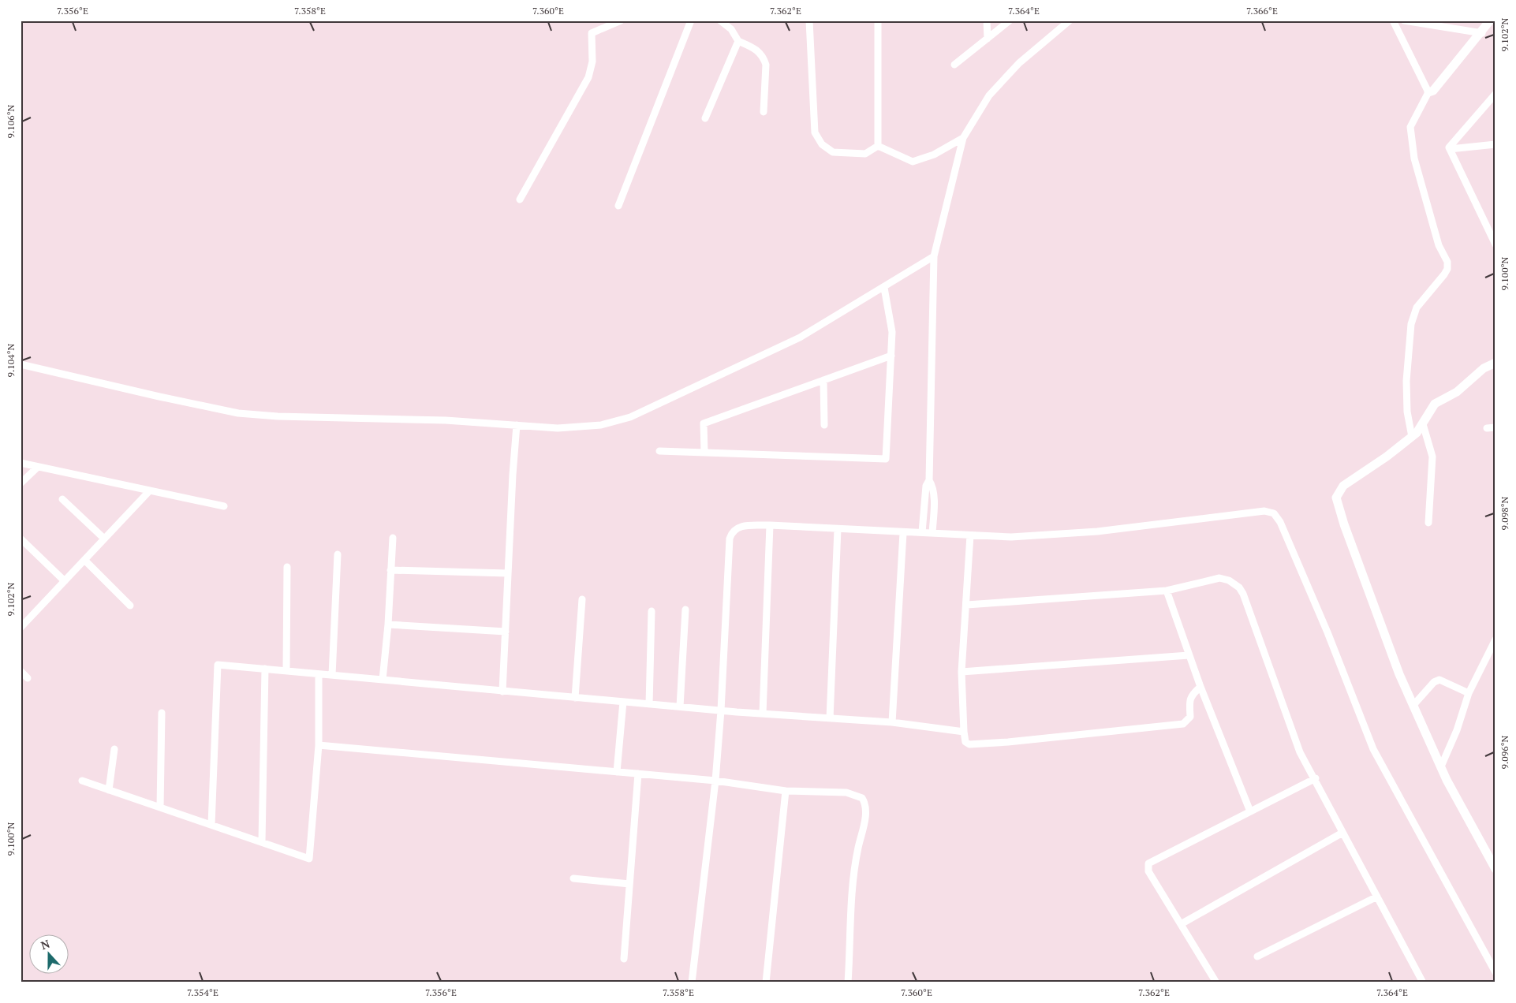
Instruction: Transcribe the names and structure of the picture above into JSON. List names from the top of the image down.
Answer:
{
  "north": "top",
  "coordinates": [
    "7.356°E",
    "7.358°E",
    "7.360°E",
    "7.362°E",
    "7.364°E",
    "7.366°E",
    "9.102°N",
    "9.106°N",
    "9.100°N",
    "9.104°N",
    "9.098°N",
    "9.096°N",
    "7.354°E"
  ]
}
